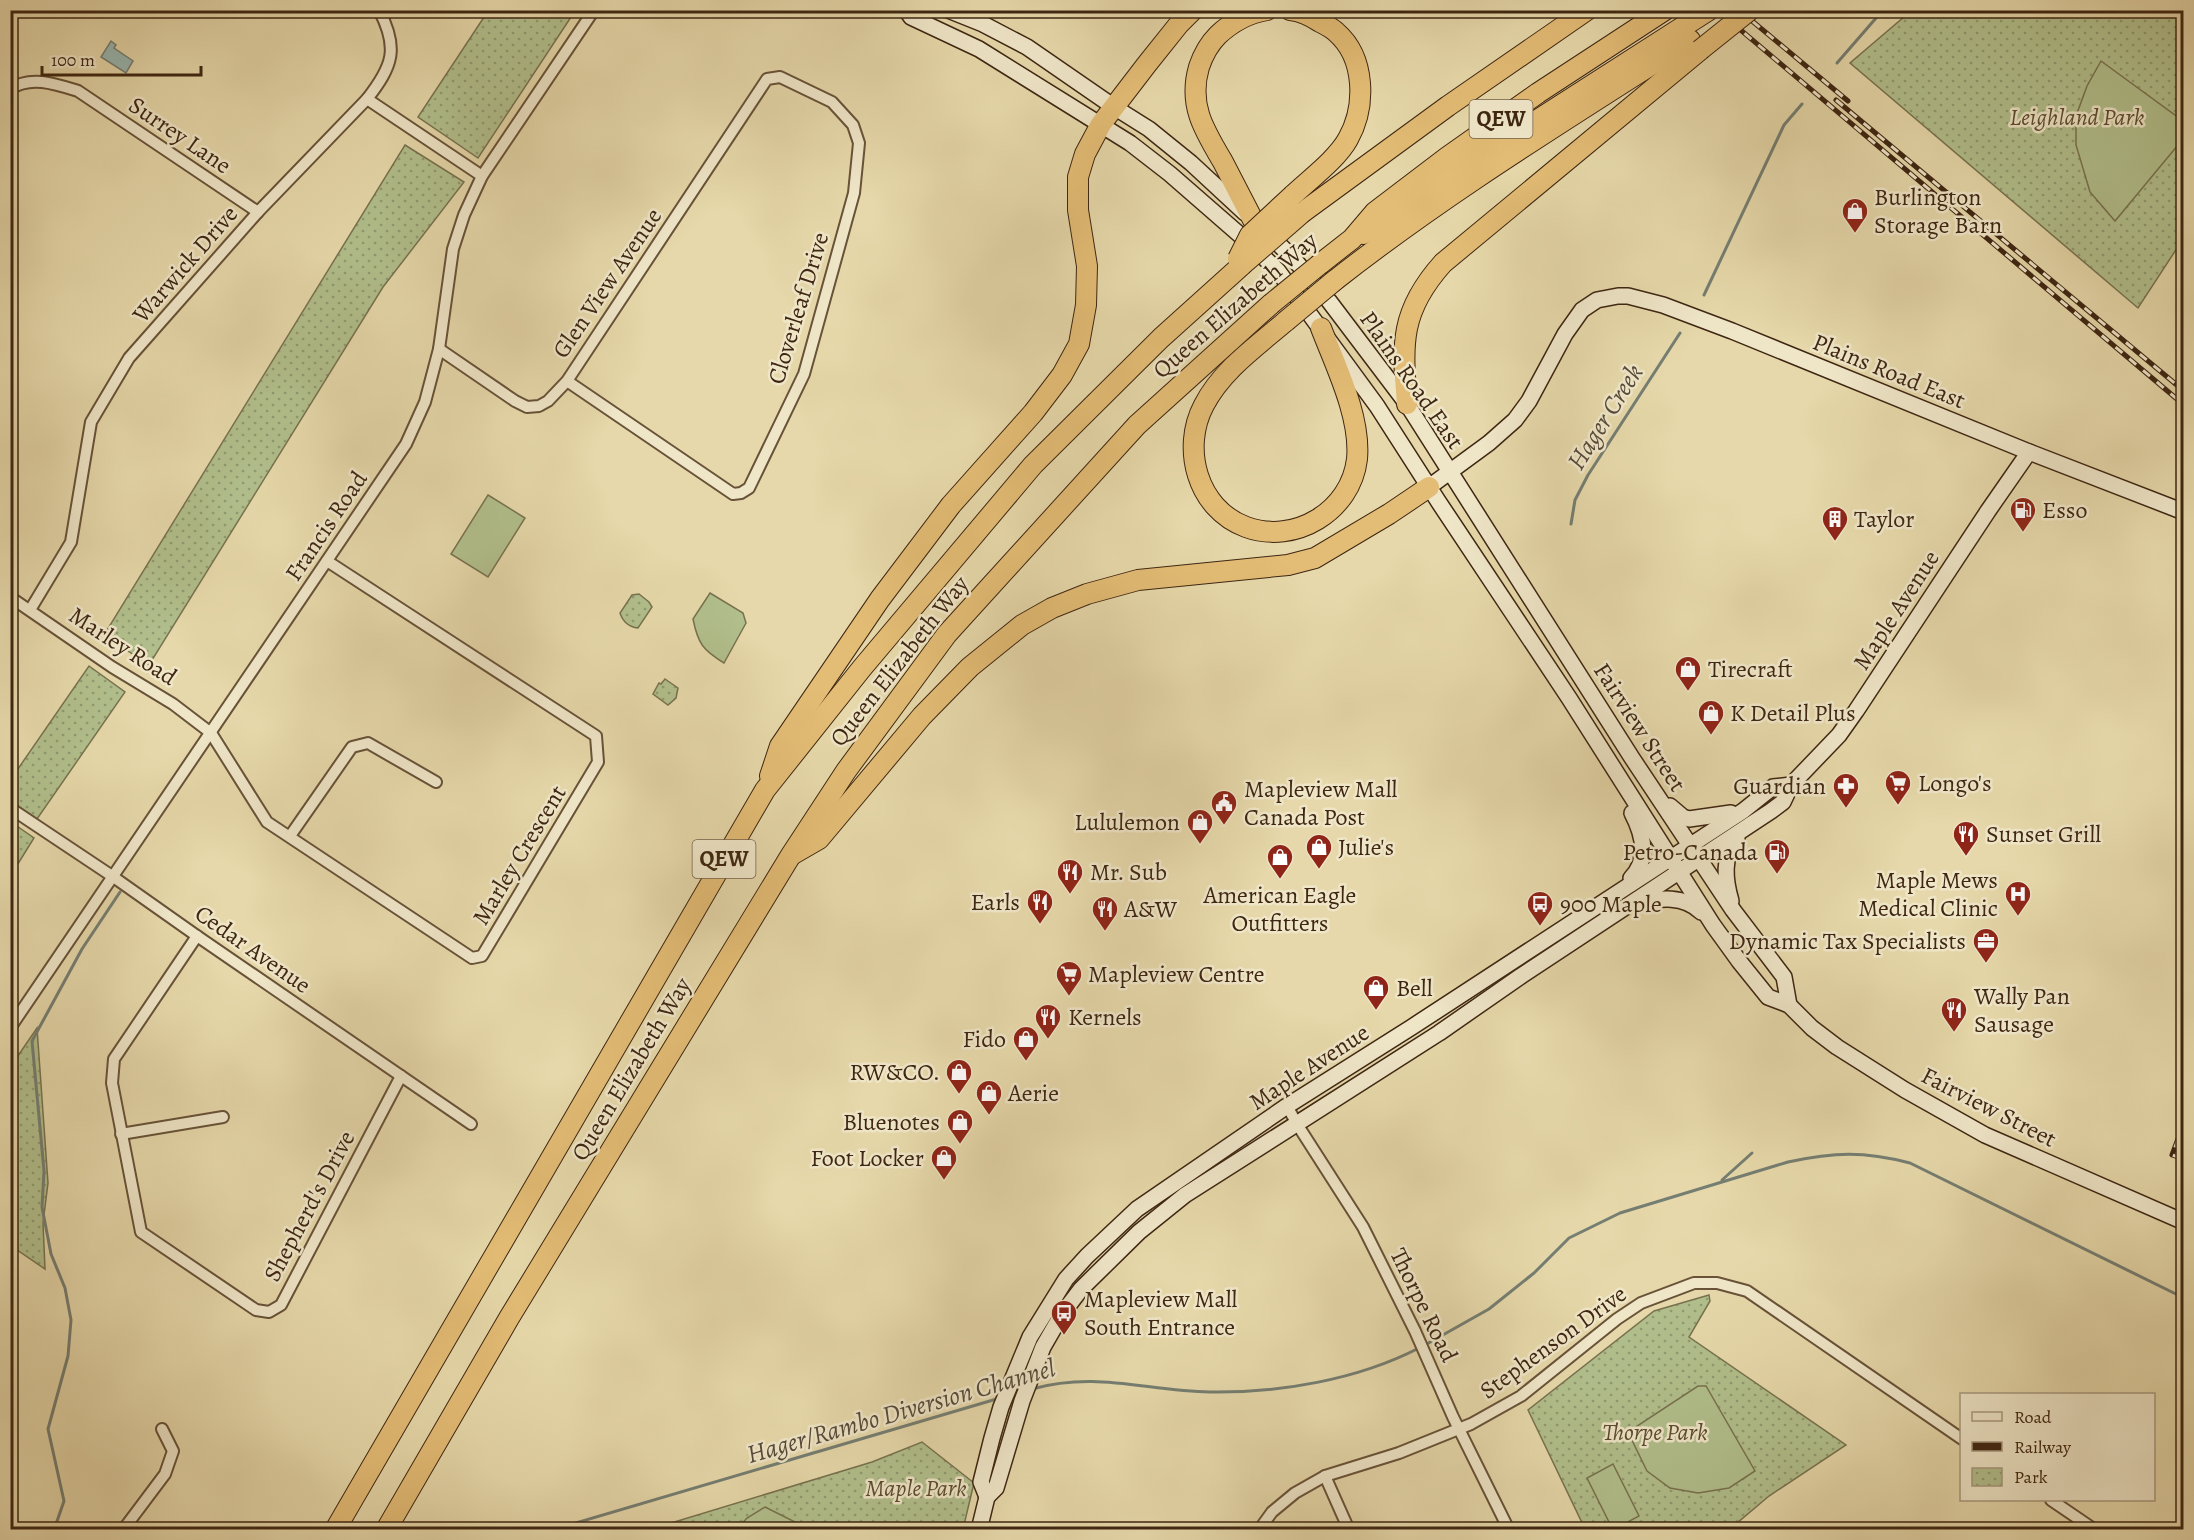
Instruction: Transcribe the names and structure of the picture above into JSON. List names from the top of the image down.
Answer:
{
  "streets": {
    "highway": ["QEW", "Queen Elizabeth Way"],
    "main road": ["Plains Road East", "Maple Avenue", "Fairview Street"],
    "street": [
      "Surrey Lane",
      "Warwick Drive",
      "Glen View Avenue",
      "Cloverleaf Drive",
      "Francis Road",
      "Marley Road",
      "Marley Crescent",
      "Cedar Avenue",
      "Shepherd's Drive",
      "Thorpe Road",
      "Stephenson Drive"
    ]
  },
  "crossings": [
    ["Surrey Lane", "Warwick Drive"],
    ["Warwick Drive", "Marley Road"],
    ["Glen View Avenue", "Cloverleaf Drive"],
    ["Glen View Avenue", "Francis Road"],
    ["Plains Road East", "Maple Avenue"],
    ["Plains Road East", "Fairview Street"],
    ["Francis Road", "Marley Road"],
    ["Francis Road", "Marley Crescent"],
    ["Francis Road", "Cedar Avenue"],
    ["Maple Avenue", "Fairview Street"],
    ["Maple Avenue", "Thorpe Road"],
    ["Marley Road", "Marley Crescent"],
    ["Cedar Avenue", "Shepherd's Drive"],
    ["Thorpe Road", "Stephenson Drive"]
  ],
  "water": ["Hager Creek", "Hager/Rambo Diversion Channel"],
  "parks": ["Leighland Park", "Thorpe Park", "Maple Park"],
  "places": {
    "shop": [
      "Burlington Storage Barn",
      "Tirecraft",
      "K Detail Plus",
      "Lululemon",
      "Julie's",
      "American Eagle Outfitters",
      "Bell",
      "Fido",
      "RW&CO.",
      "Aerie",
      "Bluenotes",
      "Foot Locker"
    ],
    "fuel station": ["Esso", "Petro-Canada"],
    "building": ["Taylor"],
    "supermarket": ["Longo's", "Mapleview Centre"],
    "pharmacy": ["Guardian"],
    "public building": ["Mapleview Mall Canada Post"],
    "restaurant": [
      "Sunset Grill",
      "Mr. Sub",
      "Earls",
      "A&W",
      "Wally Pan Sausage",
      "Kernels"
    ],
    "hospital": ["Maple Mews Medical Clinic"],
    "bus stop": ["900 Maple", "Mapleview Mall South Entrance"],
    "office": ["Dynamic Tax Specialists"]
  },
  "legend": ["Road", "Railway", "Park"],
  "scale_bar": "100 m"
}
